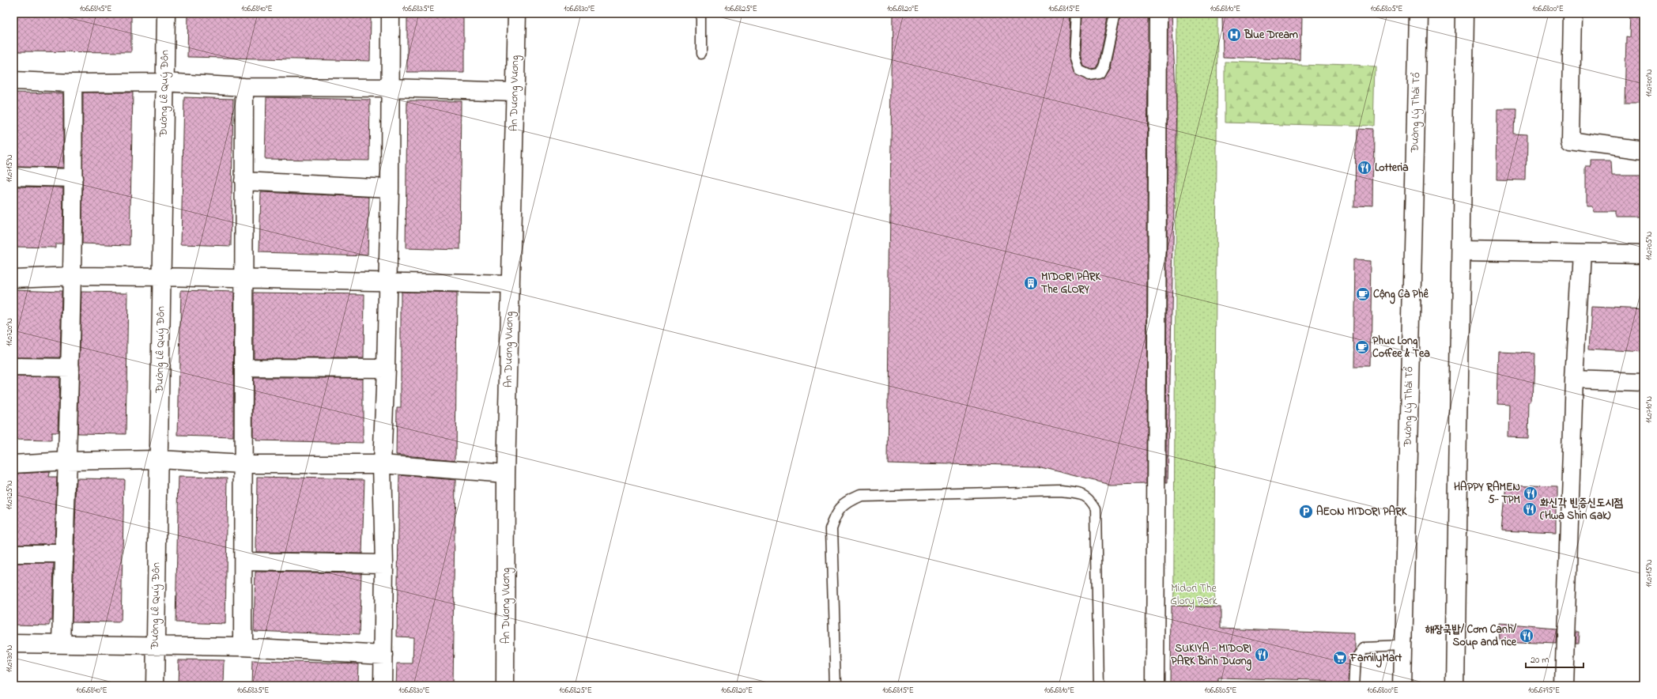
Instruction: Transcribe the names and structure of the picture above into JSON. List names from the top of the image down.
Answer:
{
  "streets": {
    "street": ["Đường Lê Quý Đôn", "An Dương Vương", "Đường Lý Thái Tổ"]
  },
  "parks": ["Midori The Glory Park"],
  "places": {
    "hospital": ["Blue Dream"],
    "restaurant": [
      "Lotteria",
      "HAPPY RAMEN 5- TPM",
      "화신각 빈증신도시점 (Hwa Shin Gak)",
      "해장국밥/ Cơm Canh/ Soup and rice",
      "SUKIYA - MIDORI PARK Bình Dương"
    ],
    "building": ["MIDORI PARK The GLORY"],
    "cafe": ["Cộng Cà Phê", "Phuc Long Coffee & Tea"],
    "parking": ["AEON MIDORI PARK"],
    "supermarket": ["FamilyMart"]
  },
  "scale_bar": "20 m",
  "coordinates": [
    "106.6845°E",
    "106.6840°E",
    "106.6835°E",
    "106.6830°E",
    "106.6825°E",
    "106.6820°E",
    "106.6815°E",
    "106.6810°E",
    "106.6805°E",
    "106.6800°E",
    "11.0700°N",
    "11.0715°N",
    "11.0705°N",
    "11.0720°N",
    "11.0710°N",
    "11.0725°N",
    "11.0730°N",
    "106.6795°E"
  ]
}
